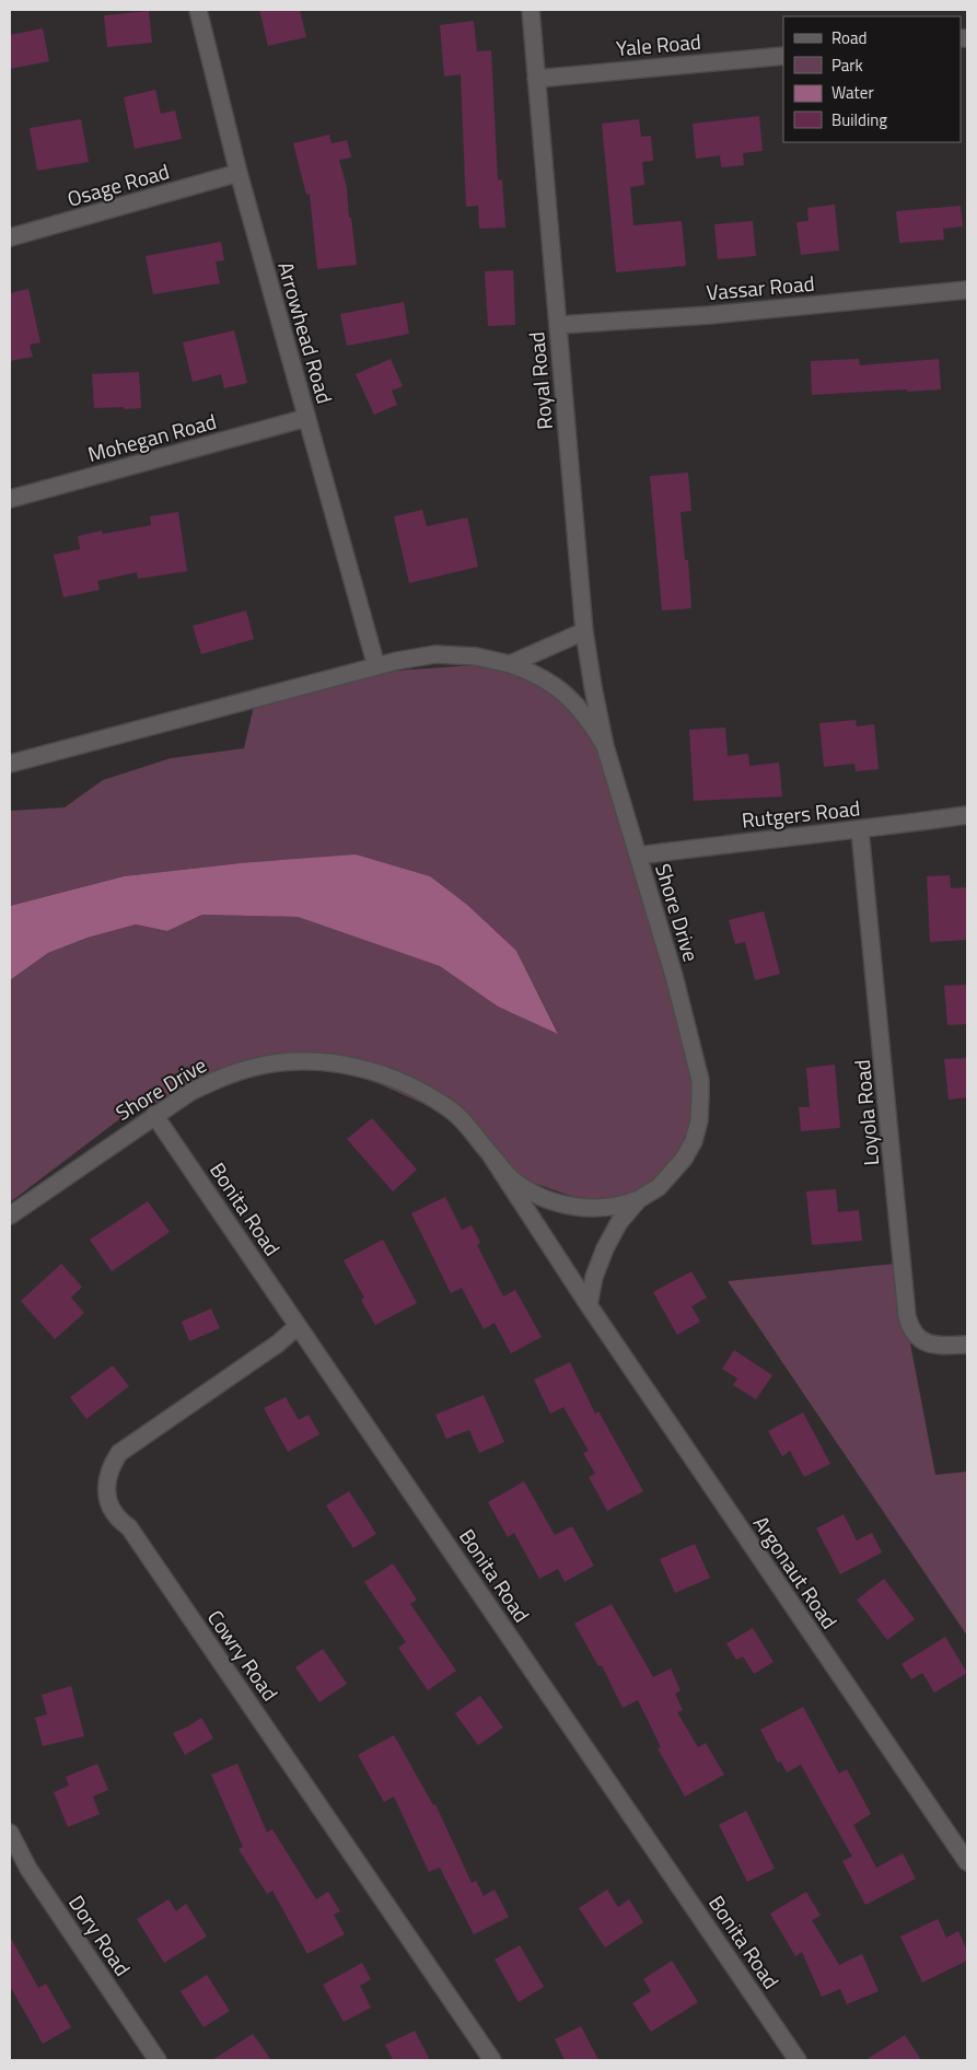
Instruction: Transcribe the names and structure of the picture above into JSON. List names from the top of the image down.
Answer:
{
  "streets": {
    "street": [
      "Yale Road",
      "Osage Road",
      "Vassar Road",
      "Arrowhead Road",
      "Royal Road",
      "Mohegan Road",
      "Rutgers Road",
      "Shore Drive",
      "Loyola Road",
      "Bonita Road",
      "Argonaut Road",
      "Cowry Road",
      "Dory Road"
    ]
  },
  "crossings": [
    ["Yale Road", "Royal Road"],
    ["Osage Road", "Arrowhead Road"],
    ["Vassar Road", "Royal Road"],
    ["Arrowhead Road", "Mohegan Road"],
    ["Arrowhead Road", "Shore Drive"],
    ["Royal Road", "Shore Drive"],
    ["Rutgers Road", "Shore Drive"],
    ["Rutgers Road", "Loyola Road"],
    ["Shore Drive", "Bonita Road"],
    ["Shore Drive", "Argonaut Road"],
    ["Bonita Road", "Cowry Road"]
  ],
  "legend": [
    "Road",
    "Park",
    "Water",
    "Building"
  ]
}
